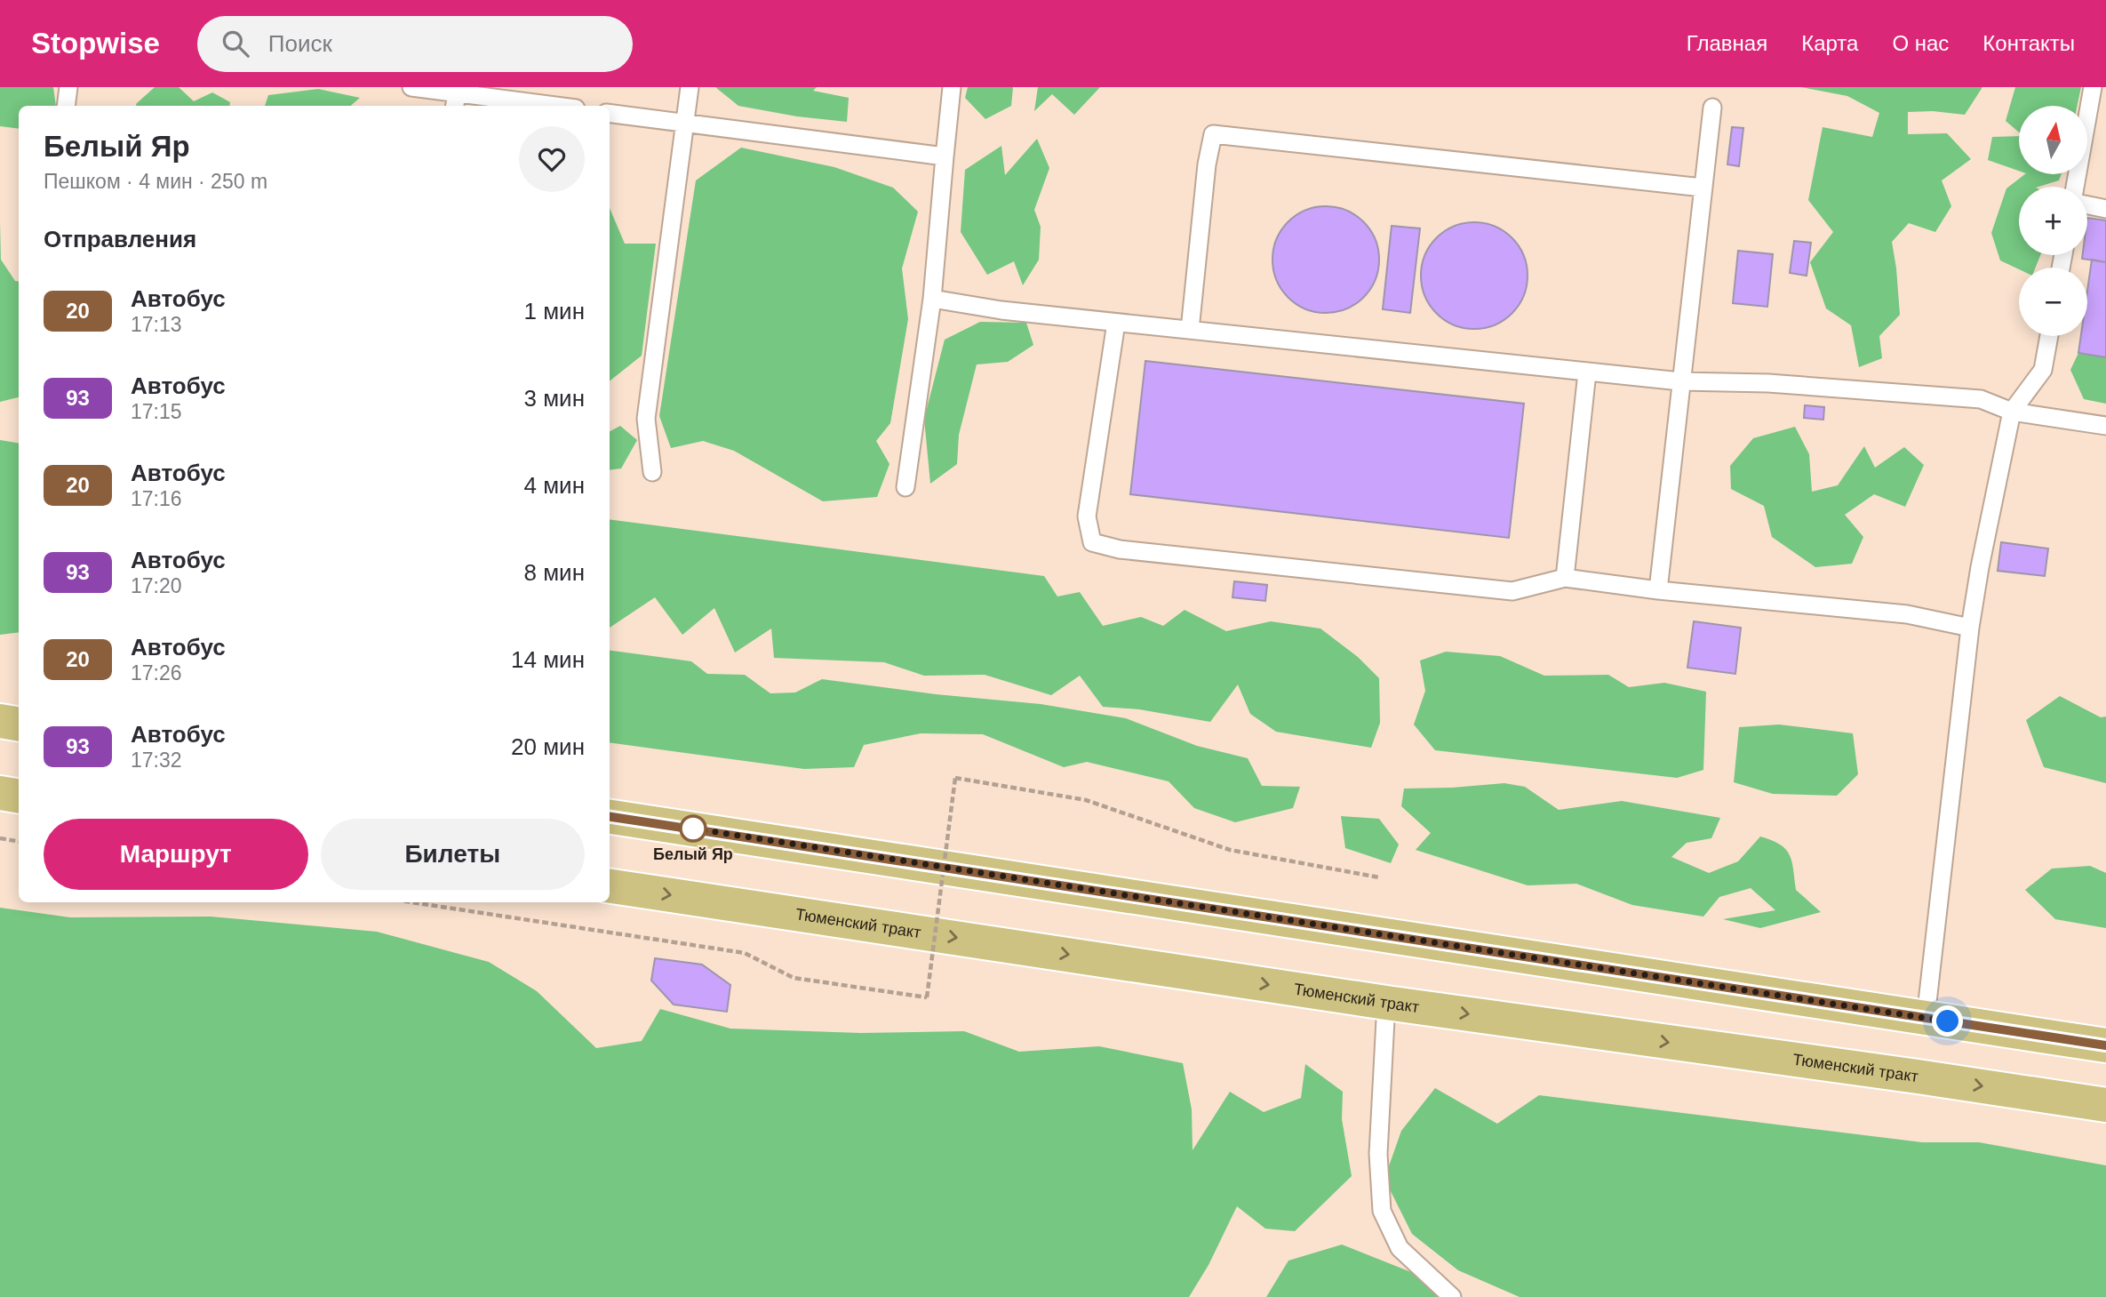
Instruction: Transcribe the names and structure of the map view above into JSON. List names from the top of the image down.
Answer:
{
  "streets": {
    "main road": ["Тюменский тракт"]
  },
  "places": ["Белый Яр"],
  "lines": ["bus line 20"],
  "north": "top",
  "page": {
    "header": "Stopwise",
    "search": "Поиск",
    "nav": [
      "Главная",
      "Карта",
      "О нас",
      "Контакты"
    ],
    "map_buttons": ["+", "−"],
    "heading": [
      ["Белый Яр", "Пешком · 4 мин · 250 m"],
      "Отправления"
    ],
    "list": [
      {
        "mark": "20",
        "name": "Автобус",
        "note": "17:13",
        "value": "1 мин"
      },
      {
        "mark": "93",
        "name": "Автобус",
        "note": "17:15",
        "value": "3 мин"
      },
      {
        "mark": "20",
        "name": "Автобус",
        "note": "17:16",
        "value": "4 мин"
      },
      {
        "mark": "93",
        "name": "Автобус",
        "note": "17:20",
        "value": "8 мин"
      },
      {
        "mark": "20",
        "name": "Автобус",
        "note": "17:26",
        "value": "14 мин"
      },
      {
        "mark": "93",
        "name": "Автобус",
        "note": "17:32",
        "value": "20 мин"
      }
    ],
    "buttons": ["Маршрут", "Билеты"]
  }
}
